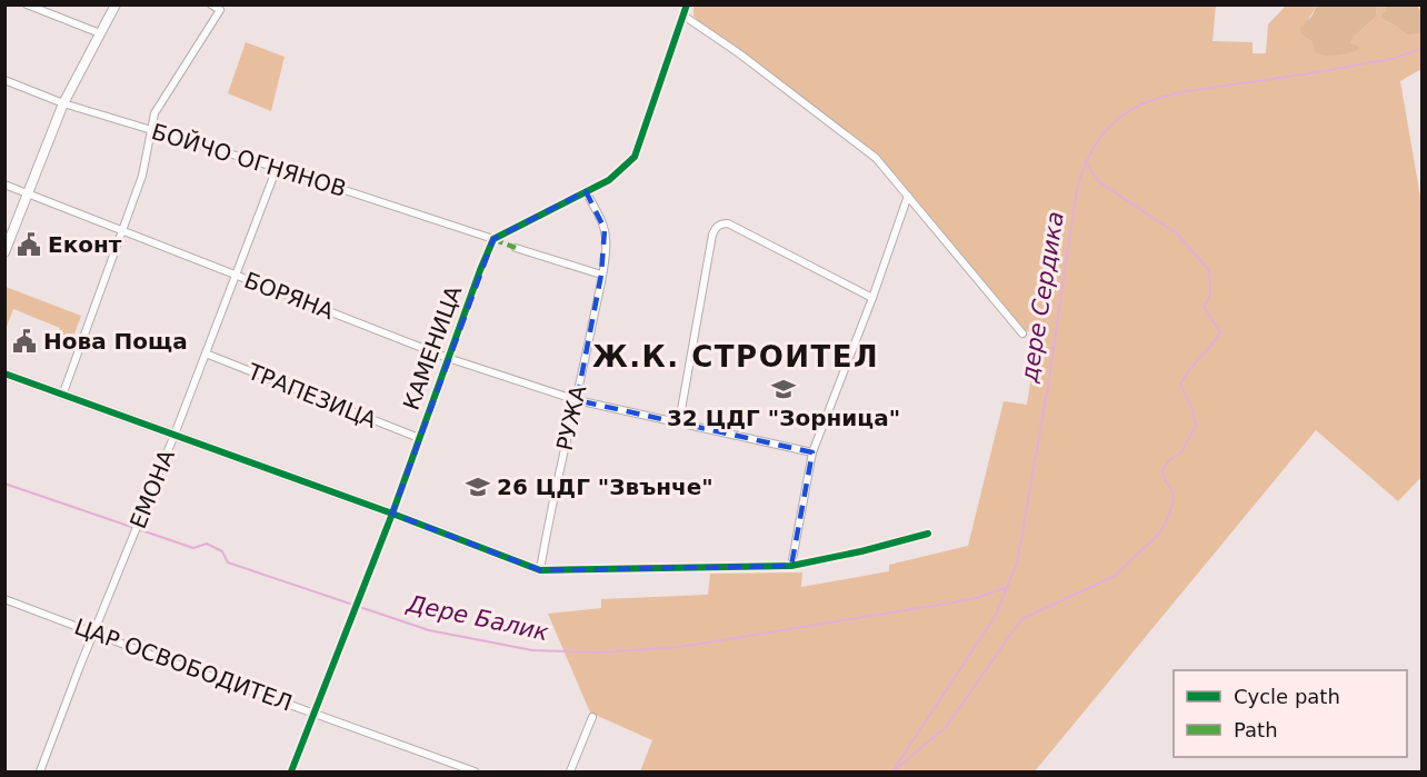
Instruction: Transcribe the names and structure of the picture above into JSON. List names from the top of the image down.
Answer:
{
  "streets": {
    "street": [
      "БОЙЧО ОГНЯНОВ",
      "БОРЯНА",
      "КАМЕНИЦА",
      "ТРАПЕЗИЦА",
      "РУЖА",
      "ЕМОНА",
      "ЦАР ОСВОБОДИТЕЛ"
    ]
  },
  "crossings": [
    ["БОЙЧО ОГНЯНОВ", "КАМЕНИЦА"],
    ["БОЙЧО ОГНЯНОВ", "ЕМОНА"],
    ["БОРЯНА", "КАМЕНИЦА"],
    ["БОРЯНА", "РУЖА"],
    ["БОРЯНА", "ЕМОНА"],
    ["КАМЕНИЦА", "ТРАПЕЗИЦА"],
    ["КАМЕНИЦА", "ЦАР ОСВОБОДИТЕЛ"],
    ["ТРАПЕЗИЦА", "ЕМОНА"],
    ["ЕМОНА", "ЦАР ОСВОБОДИТЕЛ"]
  ],
  "districts": ["Ж.К. СТРОИТЕЛ"],
  "water": ["дере Сердика", "Дере Балик"],
  "places": {
    "public building": ["Еконт", "Нова Поща"],
    "school or university": ["32 ЦДГ \"Зорница\"", "26 ЦДГ \"Звънче\""]
  },
  "legend": ["Cycle path", "Path"]
}
